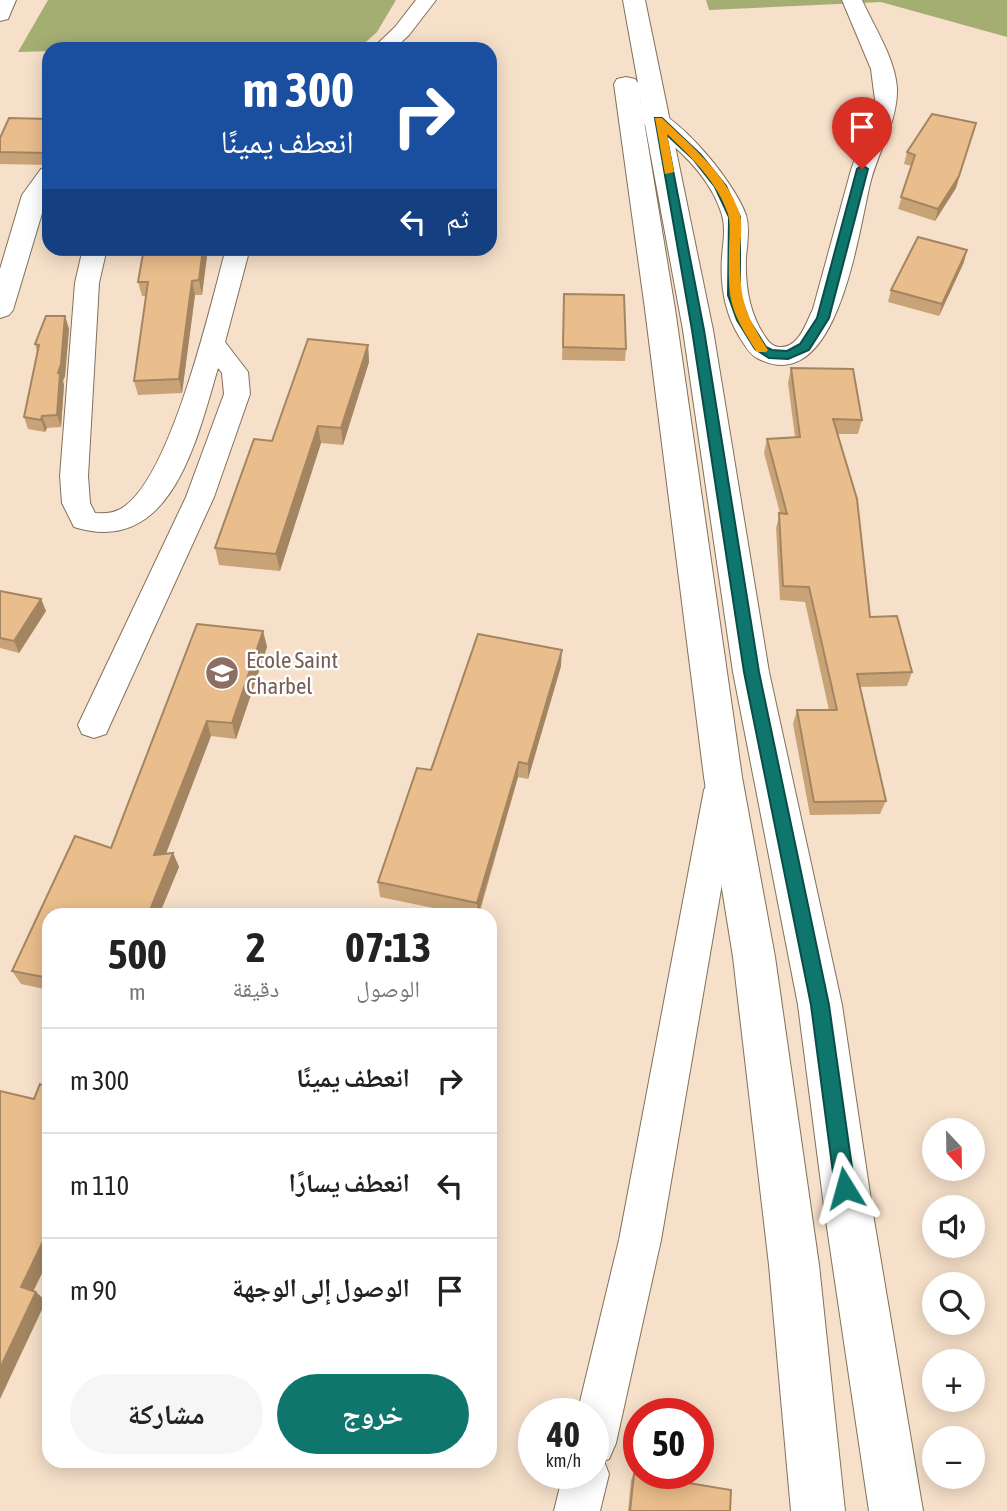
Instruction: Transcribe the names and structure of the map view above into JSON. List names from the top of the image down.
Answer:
{
  "places": {
    "school or university": ["Ecole Saint Charbel"]
  },
  "north": "bottom",
  "page": {
    "turn": ["300 m", "انعطف يمينًا"],
    "then": "ثم",
    "eta": [
      "07:13",
      "الوصول",
      "2",
      "دقيقة",
      "500",
      "m"
    ],
    "list": [
      {
        "name": "انعطف يمينًا",
        "value": "300 m"
      },
      {
        "name": "انعطف يسارًا",
        "value": "110 m"
      },
      {
        "name": "الوصول إلى الوجهة",
        "value": "90 m"
      }
    ],
    "map_buttons": ["+", "−"],
    "buttons": ["خروج", "مشاركة"],
    "speed": "40 km/h",
    "limit": "50"
  }
}
